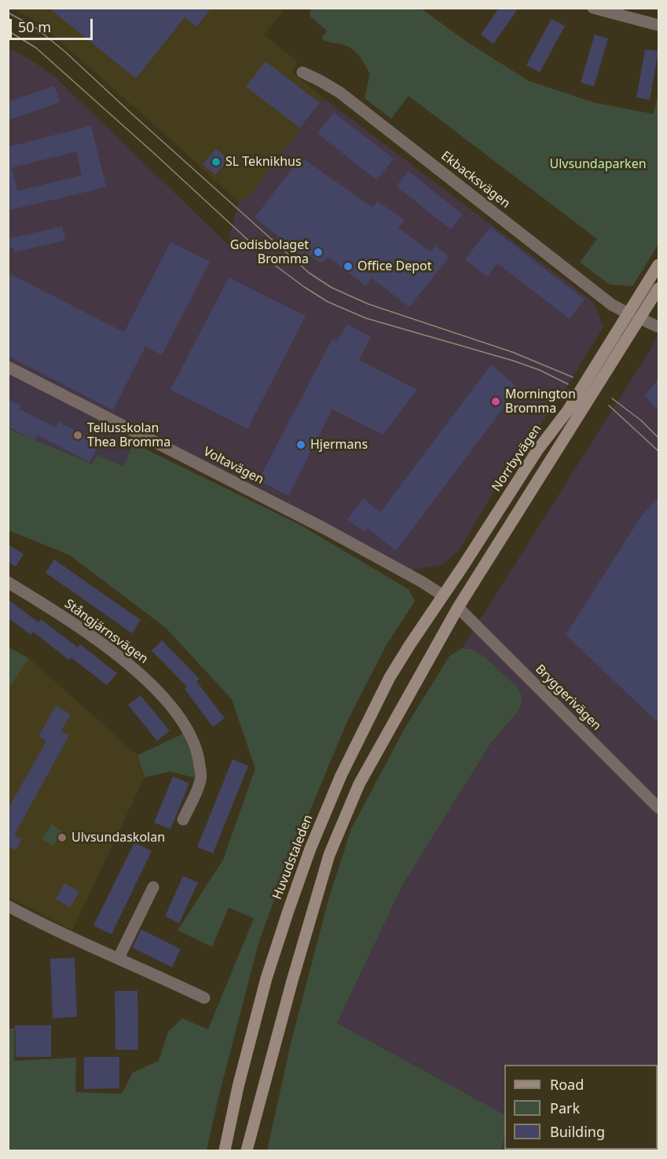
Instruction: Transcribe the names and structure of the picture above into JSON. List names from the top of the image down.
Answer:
{
  "streets": {
    "main road": ["Norrbyvägen", "Huvudstaleden"],
    "street": [
      "Ekbacksvägen",
      "Voltavägen",
      "Stångjärnsvägen",
      "Bryggerivägen"
    ]
  },
  "crossings": [
    ["Ekbacksvägen", "Norrbyvägen"],
    ["Norrbyvägen", "Voltavägen"],
    ["Norrbyvägen", "Bryggerivägen"],
    ["Norrbyvägen", "Huvudstaleden"],
    ["Voltavägen", "Huvudstaleden"]
  ],
  "parks": ["Ulvsundaparken"],
  "places": [
    "SL Teknikhus",
    "Godisbolaget Bromma",
    "Office Depot",
    "Mornington Bromma",
    "Tellusskolan Thea Bromma",
    "Hjermans",
    "Ulvsundaskolan"
  ],
  "legend": ["Road", "Park", "Building"],
  "scale_bar": "50 m"
}
